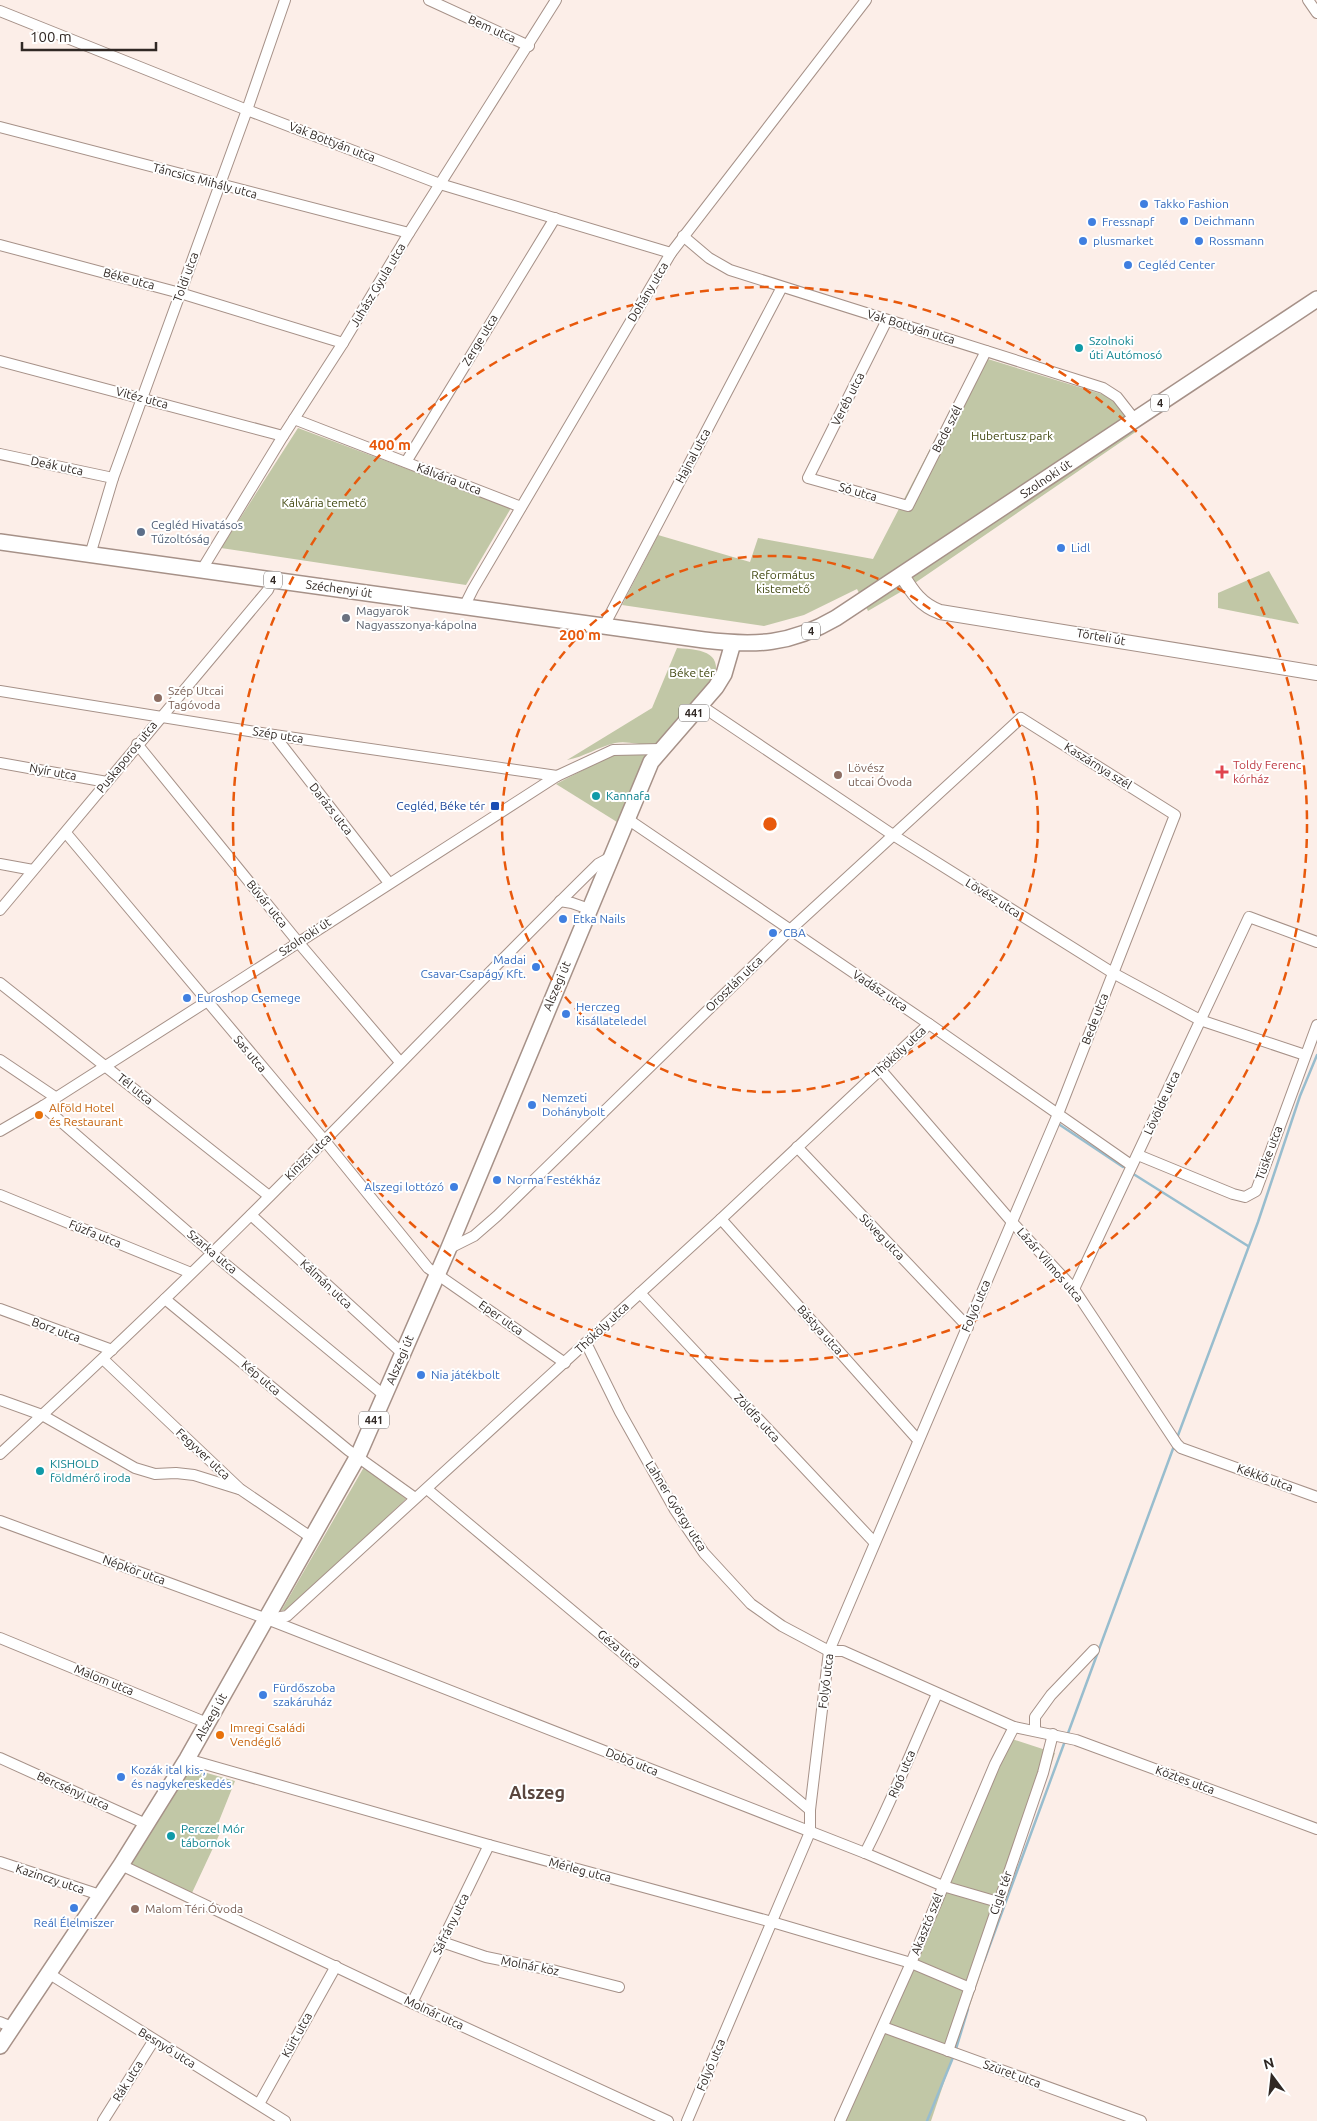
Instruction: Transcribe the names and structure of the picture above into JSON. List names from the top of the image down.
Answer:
{
  "streets": {
    "main road": [
      "4",
      "Szolnoki út",
      "Széchenyi út",
      "Törteli út",
      "441",
      "Alszegi út"
    ],
    "street": [
      "Bem utca",
      "Vak Bottyán utca",
      "Táncsics Mihály utca",
      "Toldi utca",
      "Béke utca",
      "Juhász Gyula utca",
      "Dohány utca",
      "Zerge utca",
      "Vitéz utca",
      "Veréb utca",
      "Bede szél",
      "Hajnal utca",
      "Deák utca",
      "Kálvária utca",
      "Só utca",
      "Szép utca",
      "Puskaporos utca",
      "Kaszárnya szél",
      "Nyír utca",
      "Darázs utca",
      "Lövész utca",
      "Búvár utca",
      "Oroszlán utca",
      "Vadász utca",
      "Bede utca",
      "Thököly utca",
      "Sas utca",
      "Tél utca",
      "Lövölde utca",
      "Tüske utca",
      "Kinizsi utca",
      "Fűzfa utca",
      "Süveg utca",
      "Szarka utca",
      "Lázár Vilmos utca",
      "Kálmán utca",
      "Folyó utca",
      "Eper utca",
      "Borz utca",
      "Bástya utca",
      "Kép utca",
      "Zöldfa utca",
      "Fegyver utca",
      "Kékkő utca",
      "Lahner György utca",
      "Népkör utca",
      "Géza utca",
      "Malom utca",
      "Dobó utca",
      "Rigó utca",
      "Köztes utca",
      "Bercsényi utca",
      "Mérleg utca",
      "Kazinczy utca",
      "Cigle tér",
      "Sáfrány utca",
      "Akasztó szél",
      "Molnár köz",
      "Molnár utca",
      "Kürt utca",
      "Besnyő utca",
      "Szüret utca",
      "Rák utca"
    ]
  },
  "crossings": [
    ["Bem utca", "Juhász Gyula utca"],
    ["Vak Bottyán utca", "Toldi utca"],
    ["Vak Bottyán utca", "Juhász Gyula utca"],
    ["Vak Bottyán utca", "Dohány utca"],
    ["Vak Bottyán utca", "Zerge utca"],
    ["Vak Bottyán utca", "Veréb utca"],
    ["Vak Bottyán utca", "Bede szél"],
    ["Vak Bottyán utca", "Hajnal utca"],
    ["Vak Bottyán utca", "Szolnoki út"],
    ["Táncsics Mihály utca", "Toldi utca"],
    ["Táncsics Mihály utca", "Juhász Gyula utca"],
    ["Toldi utca", "Béke utca"],
    ["Toldi utca", "Vitéz utca"],
    ["Toldi utca", "Deák utca"],
    ["Toldi utca", "Széchenyi út"],
    ["Béke utca", "Juhász Gyula utca"],
    ["Juhász Gyula utca", "Vitéz utca"],
    ["Juhász Gyula utca", "Kálvária utca"],
    ["Juhász Gyula utca", "Széchenyi út"],
    ["Dohány utca", "Kálvária utca"],
    ["Dohány utca", "Széchenyi út"],
    ["Zerge utca", "Kálvária utca"],
    ["Veréb utca", "Só utca"],
    ["Bede szél", "Só utca"],
    ["Hajnal utca", "Széchenyi út"],
    ["Szolnoki út", "Széchenyi út"],
    ["Szolnoki út", "Törteli út"],
    ["Szolnoki út", "Szép utca"],
    ["Szolnoki út", "Darázs utca"],
    ["Szolnoki út", "Búvár utca"],
    ["Szolnoki út", "Alszegi út"],
    ["Szolnoki út", "Sas utca"],
    ["Szolnoki út", "Tél utca"],
    ["Szolnoki út", "Szarka utca"],
    ["Széchenyi út", "Puskaporos utca"],
    ["Széchenyi út", "Alszegi út"],
    ["Szép utca", "Puskaporos utca"],
    ["Szép utca", "Darázs utca"],
    ["Puskaporos utca", "Nyír utca"],
    ["Puskaporos utca", "Búvár utca"],
    ["Puskaporos utca", "Sas utca"],
    ["Kaszárnya szél", "Oroszlán utca"],
    ["Kaszárnya szél", "Bede utca"],
    ["Lövész utca", "Oroszlán utca"],
    ["Lövész utca", "Alszegi út"],
    ["Lövész utca", "Bede utca"],
    ["Lövész utca", "Lövölde utca"],
    ["Lövész utca", "Tüske utca"],
    ["Búvár utca", "Kinizsi utca"],
    ["Oroszlán utca", "Alszegi út"],
    ["Oroszlán utca", "Vadász utca"],
    ["Alszegi út", "Vadász utca"],
    ["Alszegi út", "Thököly utca"],
    ["Alszegi út", "Sas utca"],
    ["Alszegi út", "Kinizsi utca"],
    ["Alszegi út", "Szarka utca"],
    ["Alszegi út", "Kálmán utca"],
    ["Alszegi út", "Eper utca"],
    ["Alszegi út", "Kép utca"],
    ["Alszegi út", "Fegyver utca"],
    ["Alszegi út", "Népkör utca"],
    ["Alszegi út", "Malom utca"],
    ["Alszegi út", "Dobó utca"],
    ["Alszegi út", "Bercsényi utca"],
    ["Alszegi út", "Mérleg utca"],
    ["Alszegi út", "Kazinczy utca"],
    ["Alszegi út", "Molnár utca"],
    ["Alszegi út", "Besnyő utca"],
    ["Vadász utca", "Bede utca"],
    ["Vadász utca", "Thököly utca"],
    ["Vadász utca", "Lövölde utca"],
    ["Bede utca", "Lázár Vilmos utca"],
    ["Bede utca", "Folyó utca"],
    ["Thököly utca", "Süveg utca"],
    ["Thököly utca", "Lázár Vilmos utca"],
    ["Thököly utca", "Eper utca"],
    ["Thököly utca", "Bástya utca"],
    ["Thököly utca", "Zöldfa utca"],
    ["Thököly utca", "Lahner György utca"],
    ["Thököly utca", "Népkör utca"],
    ["Thököly utca", "Géza utca"],
    ["Thököly utca", "Dobó utca"],
    ["Sas utca", "Kinizsi utca"],
    ["Sas utca", "Eper utca"],
    ["Tél utca", "Kinizsi utca"],
    ["Lövölde utca", "Tüske utca"],
    ["Lövölde utca", "Lázár Vilmos utca"],
    ["Kinizsi utca", "Fűzfa utca"],
    ["Kinizsi utca", "Szarka utca"],
    ["Kinizsi utca", "Kálmán utca"],
    ["Kinizsi utca", "Borz utca"],
    ["Kinizsi utca", "Kép utca"],
    ["Kinizsi utca", "Fegyver utca"],
    ["Süveg utca", "Folyó utca"],
    ["Lázár Vilmos utca", "Folyó utca"],
    ["Lázár Vilmos utca", "Kékkő utca"],
    ["Folyó utca", "Bástya utca"],
    ["Folyó utca", "Zöldfa utca"],
    ["Folyó utca", "Lahner György utca"],
    ["Folyó utca", "Géza utca"],
    ["Folyó utca", "Dobó utca"],
    ["Folyó utca", "Mérleg utca"],
    ["Lahner György utca", "Rigó utca"],
    ["Lahner György utca", "Köztes utca"],
    ["Lahner György utca", "Cigle tér"],
    ["Lahner György utca", "Akasztó szél"],
    ["Népkör utca", "Dobó utca"],
    ["Dobó utca", "Rigó utca"],
    ["Dobó utca", "Cigle tér"],
    ["Dobó utca", "Akasztó szél"],
    ["Köztes utca", "Cigle tér"],
    ["Mérleg utca", "Cigle tér"],
    ["Mérleg utca", "Sáfrány utca"],
    ["Mérleg utca", "Akasztó szél"],
    ["Cigle tér", "Szüret utca"],
    ["Sáfrány utca", "Molnár köz"],
    ["Sáfrány utca", "Molnár utca"],
    ["Akasztó szél", "Szüret utca"],
    ["Molnár utca", "Kürt utca"],
    ["Kürt utca", "Besnyő utca"],
    ["Besnyő utca", "Rák utca"]
  ],
  "districts": ["Alszeg"],
  "parks": [
    "Hubertusz park",
    "Kálvária temető",
    "Református kistemető",
    "Béke tér"
  ],
  "places": {
    "other": [
      "Takko Fashion",
      "Deichmann",
      "Fressnapf",
      "plusmarket",
      "Rossmann",
      "Cegléd Center",
      "Szolnoki úti Autómosó",
      "Cegléd Hivatásos Tűzoltóság",
      "Lidl",
      "Magyarok Nagyasszonya-kápolna",
      "Szép Utcai Tagóvoda",
      "Lövész utcai Óvoda",
      "Kannafa",
      "Etka Nails",
      "CBA",
      "Madai Csavar-Csapágy Kft.",
      "Euroshop Csemege",
      "Herczeg kisállateledel",
      "Nemzeti Dohánybolt",
      "Alföld Hotel és Restaurant",
      "Norma Festékház",
      "Alszegi lottózó",
      "Nia játékbolt",
      "KISHOLD földmérő iroda",
      "Fürdőszoba szakáruház",
      "Imregi Családi Vendéglő",
      "Kozák ital kis-, és nagykereskedés",
      "Perczel Mór tábornok",
      "Reál Élelmiszer",
      "Malom Téri Óvoda"
    ],
    "health": ["Toldy Ferenc kórház"],
    "transit": ["Cegléd, Béke tér"]
  },
  "scale_bar": "100 m",
  "north": "top",
  "rings": ["400 m", "200 m"]
}
